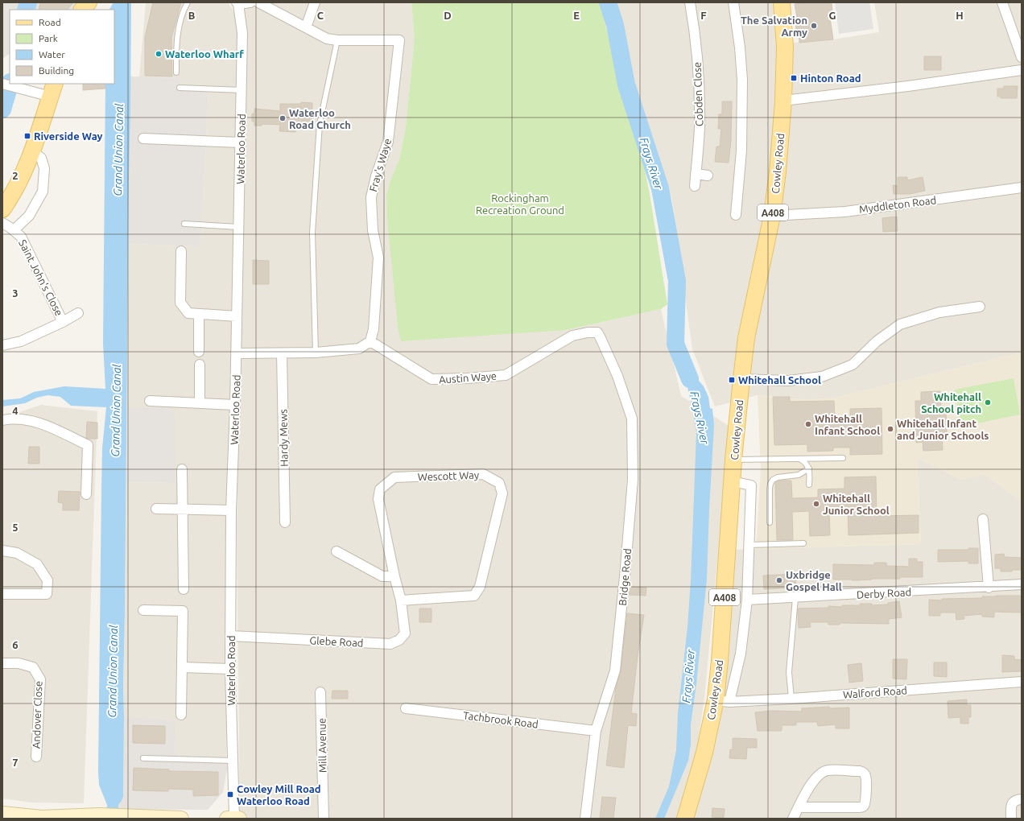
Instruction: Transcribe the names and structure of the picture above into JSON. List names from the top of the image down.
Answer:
{
  "streets": {
    "main road": ["Cowley Road", "A408"],
    "street": [
      "Cobden Close",
      "Waterloo Road",
      "Fray's Waye",
      "Myddleton Road",
      "Saint John's Close",
      "Austin Waye",
      "Hardy Mews",
      "Wescott Way",
      "Bridge Road",
      "Derby Road",
      "Glebe Road",
      "Walford Road",
      "Andover Close",
      "Tachbrook Road",
      "Mill Avenue"
    ]
  },
  "crossings": [
    ["Waterloo Road", "Glebe Road"],
    ["Cowley Road", "Myddleton Road"],
    ["Cowley Road", "Walford Road"],
    ["Fray's Waye", "Austin Waye"],
    ["Austin Waye", "Bridge Road"],
    ["Wescott Way", "Glebe Road"],
    ["Bridge Road", "Tachbrook Road"]
  ],
  "water": ["Grand Union Canal", "Frays River"],
  "parks": ["Rockingham Recreation Ground"],
  "places": {
    "other": [
      "The Salvation Army",
      "Waterloo Wharf",
      "Waterloo Road Church",
      "Whitehall School pitch",
      "Whitehall Infant School",
      "Whitehall Infant and Junior Schools",
      "Whitehall Junior School",
      "Uxbridge Gospel Hall"
    ],
    "transit": [
      "Hinton Road",
      "Riverside Way",
      "Whitehall School",
      "Cowley Mill Road Waterloo Road"
    ]
  },
  "legend": [
    "Road",
    "Park",
    "Water",
    "Building"
  ],
  "grid": {
    "columns": [
      "B",
      "C",
      "D",
      "E",
      "F",
      "G",
      "H"
    ],
    "rows": [
      "2",
      "3",
      "4",
      "5",
      "6",
      "7"
    ]
  }
}
